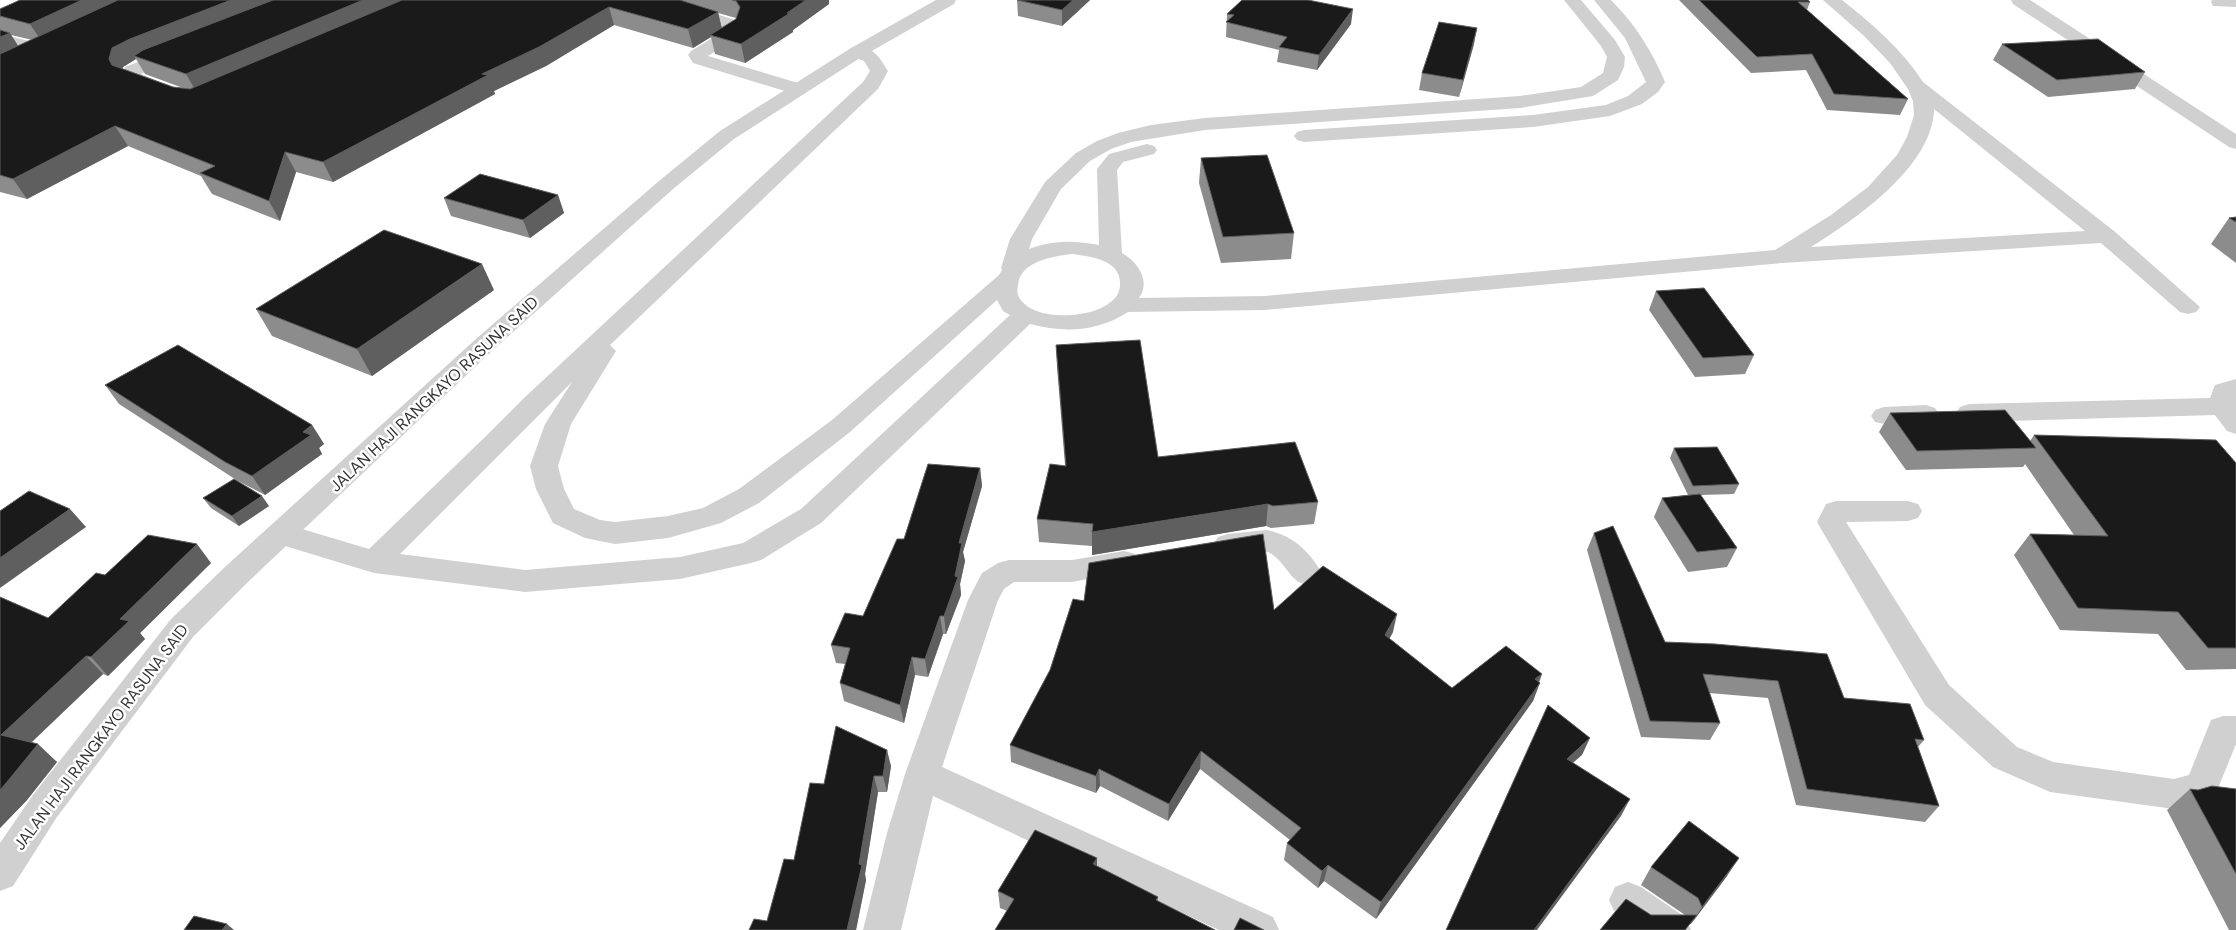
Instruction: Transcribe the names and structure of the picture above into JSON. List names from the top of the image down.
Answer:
{
  "streets": {
    "street": ["JALAN HAJI RANGKAYO RASUNA SAID"]
  }
}
